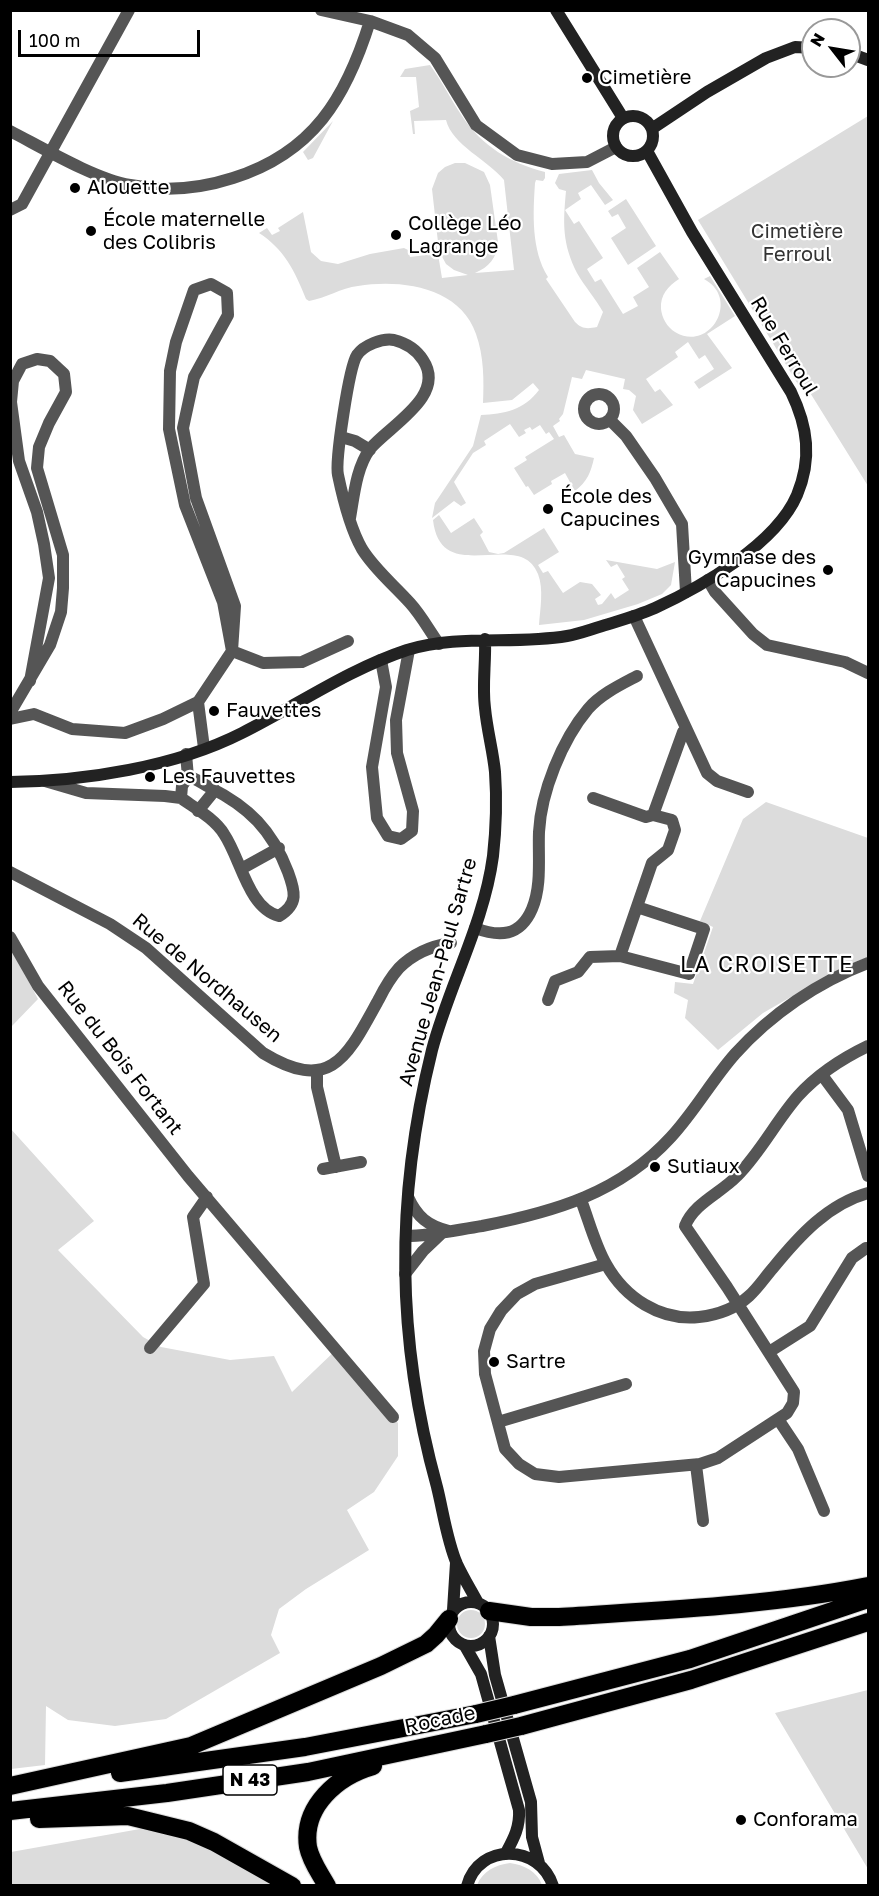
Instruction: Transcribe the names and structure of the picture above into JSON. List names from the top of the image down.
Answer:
{
  "streets": {
    "highway": ["Rocade", "N 43"],
    "street": [
      "Rue Ferroul",
      "Avenue Jean-Paul Sartre",
      "Rue de Nordhausen",
      "Rue du Bois Fortant"
    ]
  },
  "crossings": [
    ["Rue Ferroul", "Avenue Jean-Paul Sartre"]
  ],
  "districts": ["LA CROISETTE"],
  "parks": ["Cimetière Ferroul"],
  "places": [
    "Cimetière",
    "Alouette",
    "École maternelle des Colibris",
    "Collège Léo Lagrange",
    "École des Capucines",
    "Gymnase des Capucines",
    "Fauvettes",
    "Les Fauvettes",
    "Sutiaux",
    "Sartre",
    "Conforama"
  ],
  "scale_bar": "100 m",
  "north": "top left"
}
